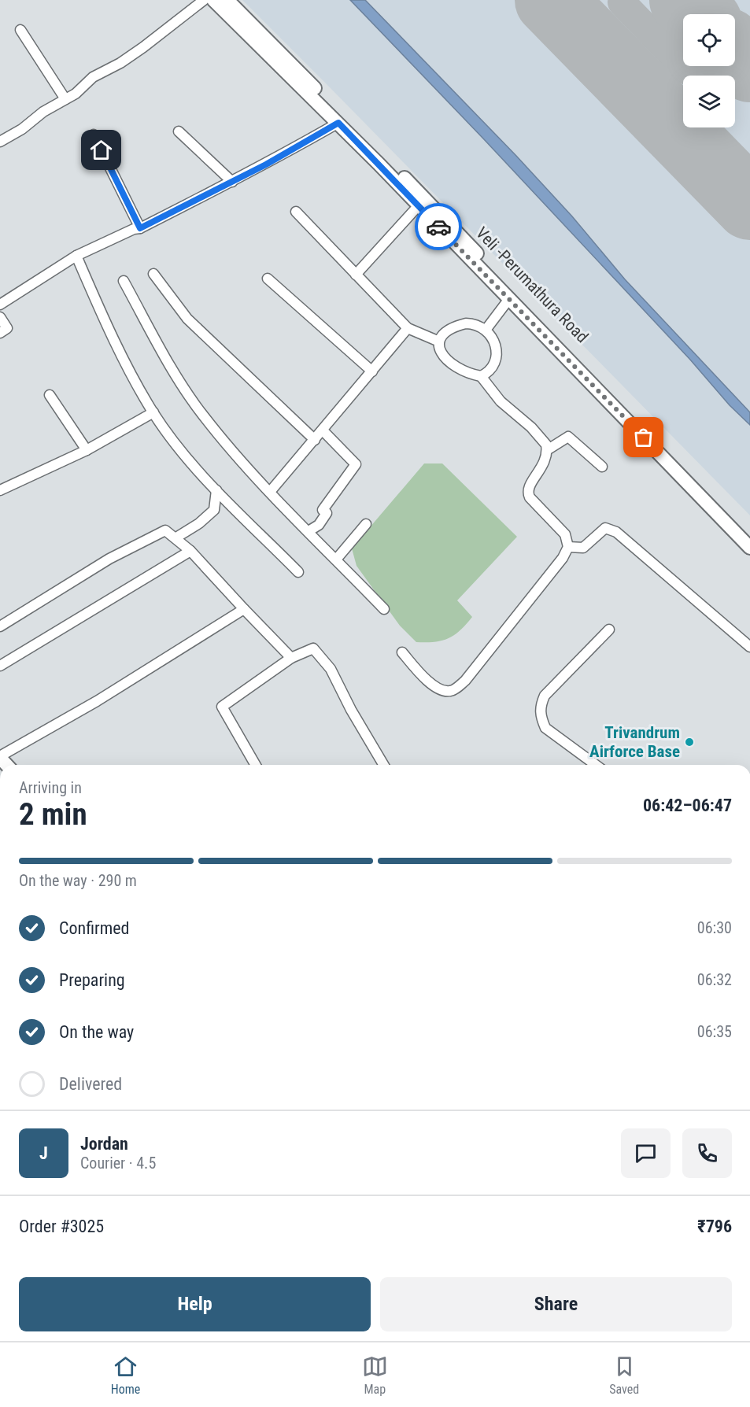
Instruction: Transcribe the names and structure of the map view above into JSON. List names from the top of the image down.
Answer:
{
  "streets": {
    "main road": ["Veli -Perumathura Road"]
  },
  "places": ["Trivandrum Airforce Base"],
  "page": {
    "heading": ["2 min", "Arriving in", "06:42–06:47"],
    "panel": [
      "Jordan",
      "Courier · 4.5",
      "Order #3025",
      "₹796"
    ],
    "bar": "On the way · 290 m",
    "list": [
      ["Confirmed", "06:30"],
      ["Preparing", "06:32"],
      ["On the way", "06:35"],
      "Delivered"
    ],
    "round": "J",
    "buttons": ["Help", "Share"],
    "tabs": ["Home", "Map", "Saved"]
  }
}
